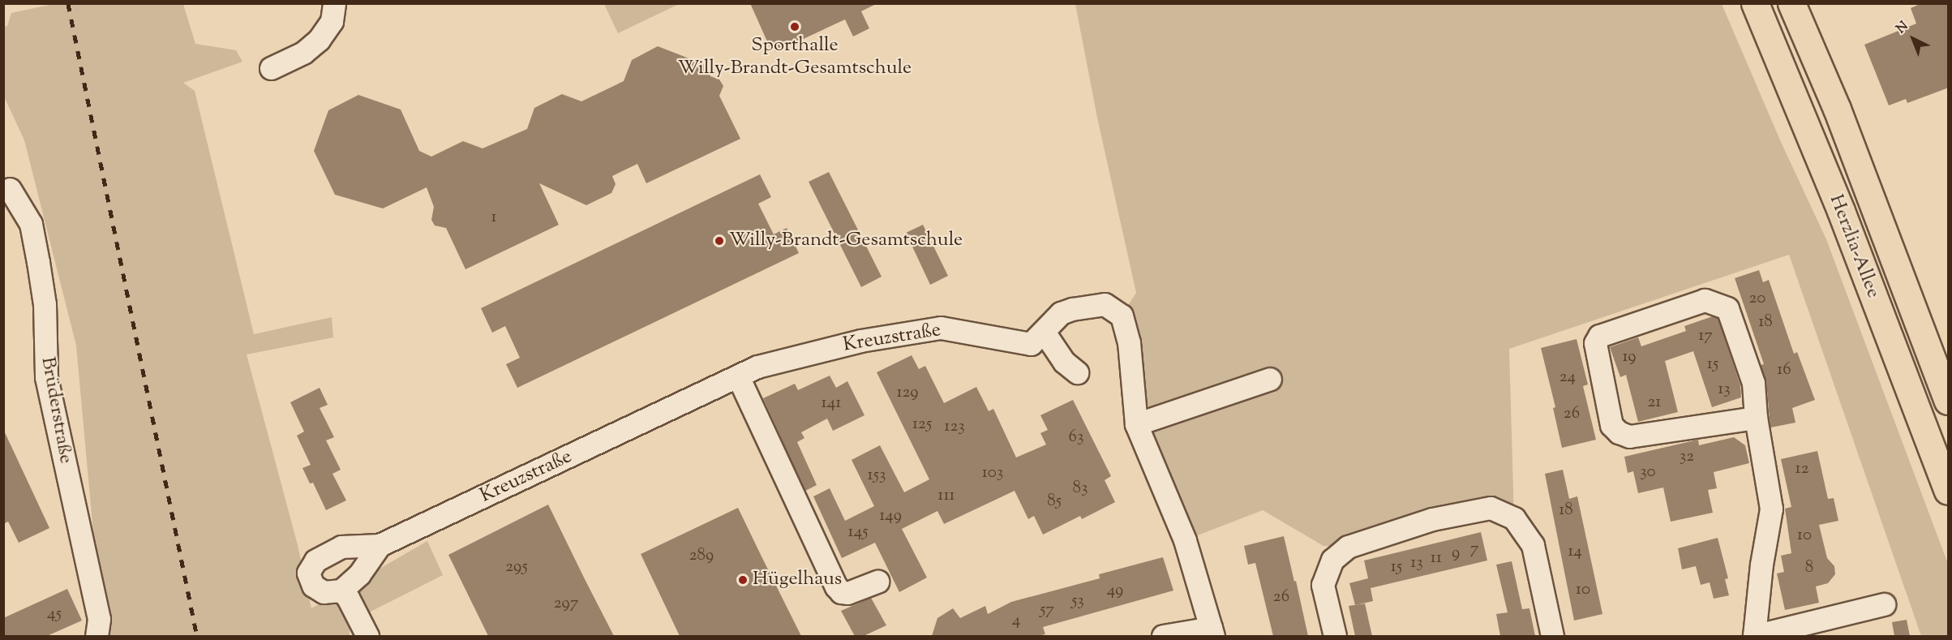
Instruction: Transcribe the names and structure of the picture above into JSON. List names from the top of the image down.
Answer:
{
  "streets": {
    "main road": ["Herzlia-Allee"],
    "street": ["Kreuzstraße", "Brüderstraße"]
  },
  "places": ["Sporthalle Willy-Brandt-Gesamtschule", "Willy-Brandt-Gesamtschule", "Hügelhaus"],
  "house_numbers": [
    "1",
    "20",
    "18",
    "17",
    "19",
    "15",
    "16",
    "24",
    "13",
    "129",
    "21",
    "141",
    "26",
    "125",
    "123",
    "63",
    "32",
    "12",
    "30",
    "103",
    "153",
    "83",
    "111",
    "85",
    "18",
    "149",
    "145",
    "10",
    "7",
    "14",
    "9",
    "289",
    "11",
    "13",
    "295",
    "15",
    "8",
    "10",
    "49",
    "26",
    "53",
    "297",
    "57",
    "45",
    "4"
  ],
  "north": "top left"
}
